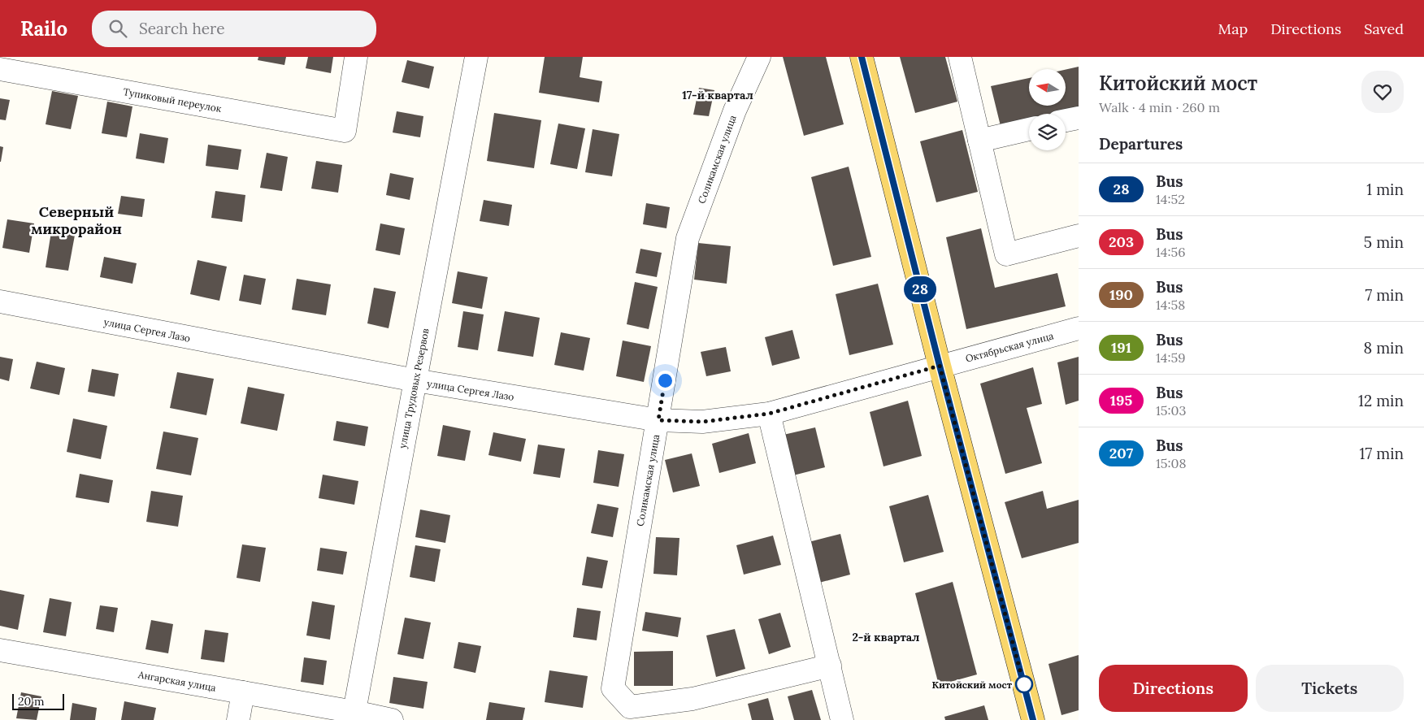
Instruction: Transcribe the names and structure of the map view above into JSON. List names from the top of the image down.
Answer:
{
  "streets": {
    "street": [
      "Тупиковый переулок",
      "Соликамская улица",
      "улица Сергея Лазо",
      "Октябрьская улица",
      "улица Трудовых Резервов",
      "Ангарская улица"
    ]
  },
  "crossings": [
    ["Соликамская улица", "улица Сергея Лазо"],
    ["улица Сергея Лазо", "Октябрьская улица"],
    ["улица Сергея Лазо", "улица Трудовых Резервов"],
    ["улица Трудовых Резервов", "Ангарская улица"]
  ],
  "districts": ["17-й квартал", "Северный микрорайон", "2-й квартал"],
  "places": ["Китойский мост"],
  "lines": ["bus line 28"],
  "scale_bar": "20 m",
  "north": "left",
  "page": {
    "header": "Railo",
    "search": "Search here",
    "nav": ["Map", "Directions", "Saved"],
    "on_map": "28",
    "heading": [
      ["Китойский мост", "Walk · 4 min · 260 m"],
      "Departures"
    ],
    "list": [
      {
        "mark": "28",
        "name": "Bus",
        "note": "14:52",
        "value": "1 min"
      },
      {
        "mark": "203",
        "name": "Bus",
        "note": "14:56",
        "value": "5 min"
      },
      {
        "mark": "190",
        "name": "Bus",
        "note": "14:58",
        "value": "7 min"
      },
      {
        "mark": "191",
        "name": "Bus",
        "note": "14:59",
        "value": "8 min"
      },
      {
        "mark": "195",
        "name": "Bus",
        "note": "15:03",
        "value": "12 min"
      },
      {
        "mark": "207",
        "name": "Bus",
        "note": "15:08",
        "value": "17 min"
      }
    ],
    "buttons": ["Directions", "Tickets"],
    "scale": "20 m"
  }
}
